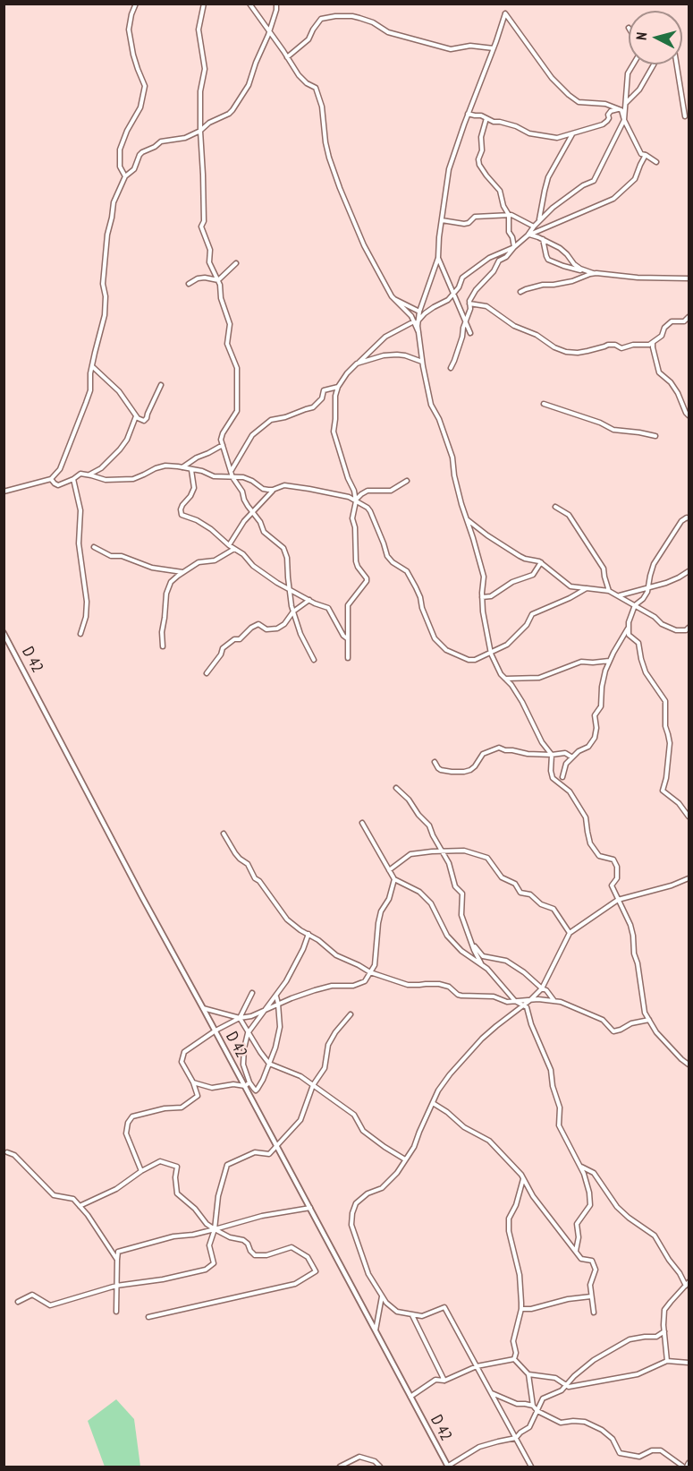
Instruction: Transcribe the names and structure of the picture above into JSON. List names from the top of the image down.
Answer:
{
  "streets": {
    "street": ["D 42"]
  },
  "north": "left"
}
